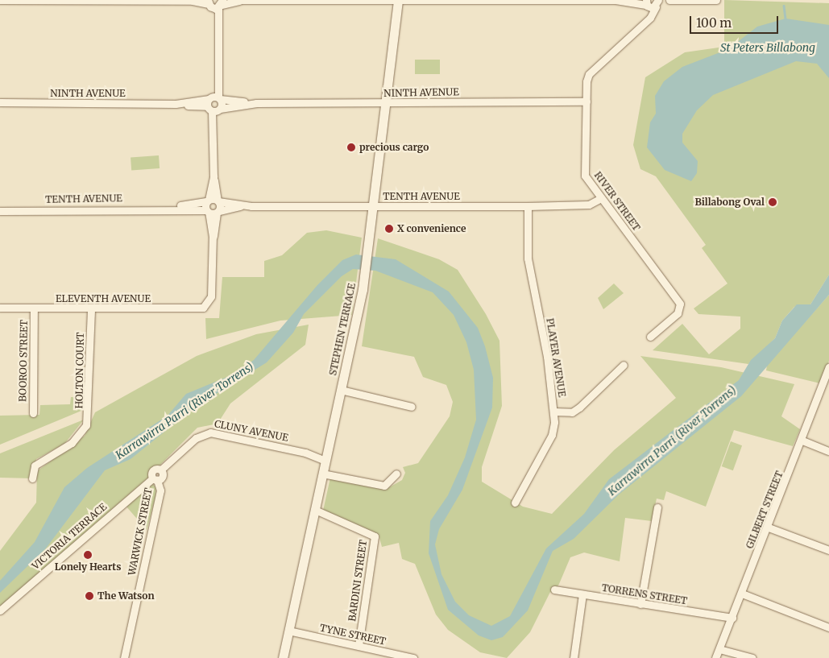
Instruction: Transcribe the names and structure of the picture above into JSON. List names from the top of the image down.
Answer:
{
  "streets": {
    "main road": ["STEPHEN TERRACE"],
    "street": [
      "NINTH AVENUE",
      "TENTH AVENUE",
      "RIVER STREET",
      "ELEVENTH AVENUE",
      "PLAYER AVENUE",
      "BOOROO STREET",
      "HOLTON COURT",
      "CLUNY AVENUE",
      "GILBERT STREET",
      "WARWICK STREET",
      "VICTORIA TERRACE",
      "BARDINI STREET",
      "TORRENS STREET",
      "TYNE STREET"
    ]
  },
  "crossings": [
    ["NINTH AVENUE", "RIVER STREET"],
    ["NINTH AVENUE", "STEPHEN TERRACE"],
    ["TENTH AVENUE", "RIVER STREET"],
    ["TENTH AVENUE", "STEPHEN TERRACE"],
    ["TENTH AVENUE", "PLAYER AVENUE"],
    ["ELEVENTH AVENUE", "BOOROO STREET"],
    ["ELEVENTH AVENUE", "HOLTON COURT"],
    ["STEPHEN TERRACE", "CLUNY AVENUE"],
    ["STEPHEN TERRACE", "BARDINI STREET"],
    ["STEPHEN TERRACE", "TYNE STREET"],
    ["CLUNY AVENUE", "WARWICK STREET"],
    ["CLUNY AVENUE", "VICTORIA TERRACE"],
    ["GILBERT STREET", "TORRENS STREET"],
    ["WARWICK STREET", "VICTORIA TERRACE"],
    ["BARDINI STREET", "TYNE STREET"]
  ],
  "water": ["St Peters Billabong", "Karrawirra Parri (River Torrens)"],
  "places": [
    "precious cargo",
    "Billabong Oval",
    "X convenience",
    "Lonely Hearts",
    "The Watson"
  ],
  "scale_bar": "100 m"
}
